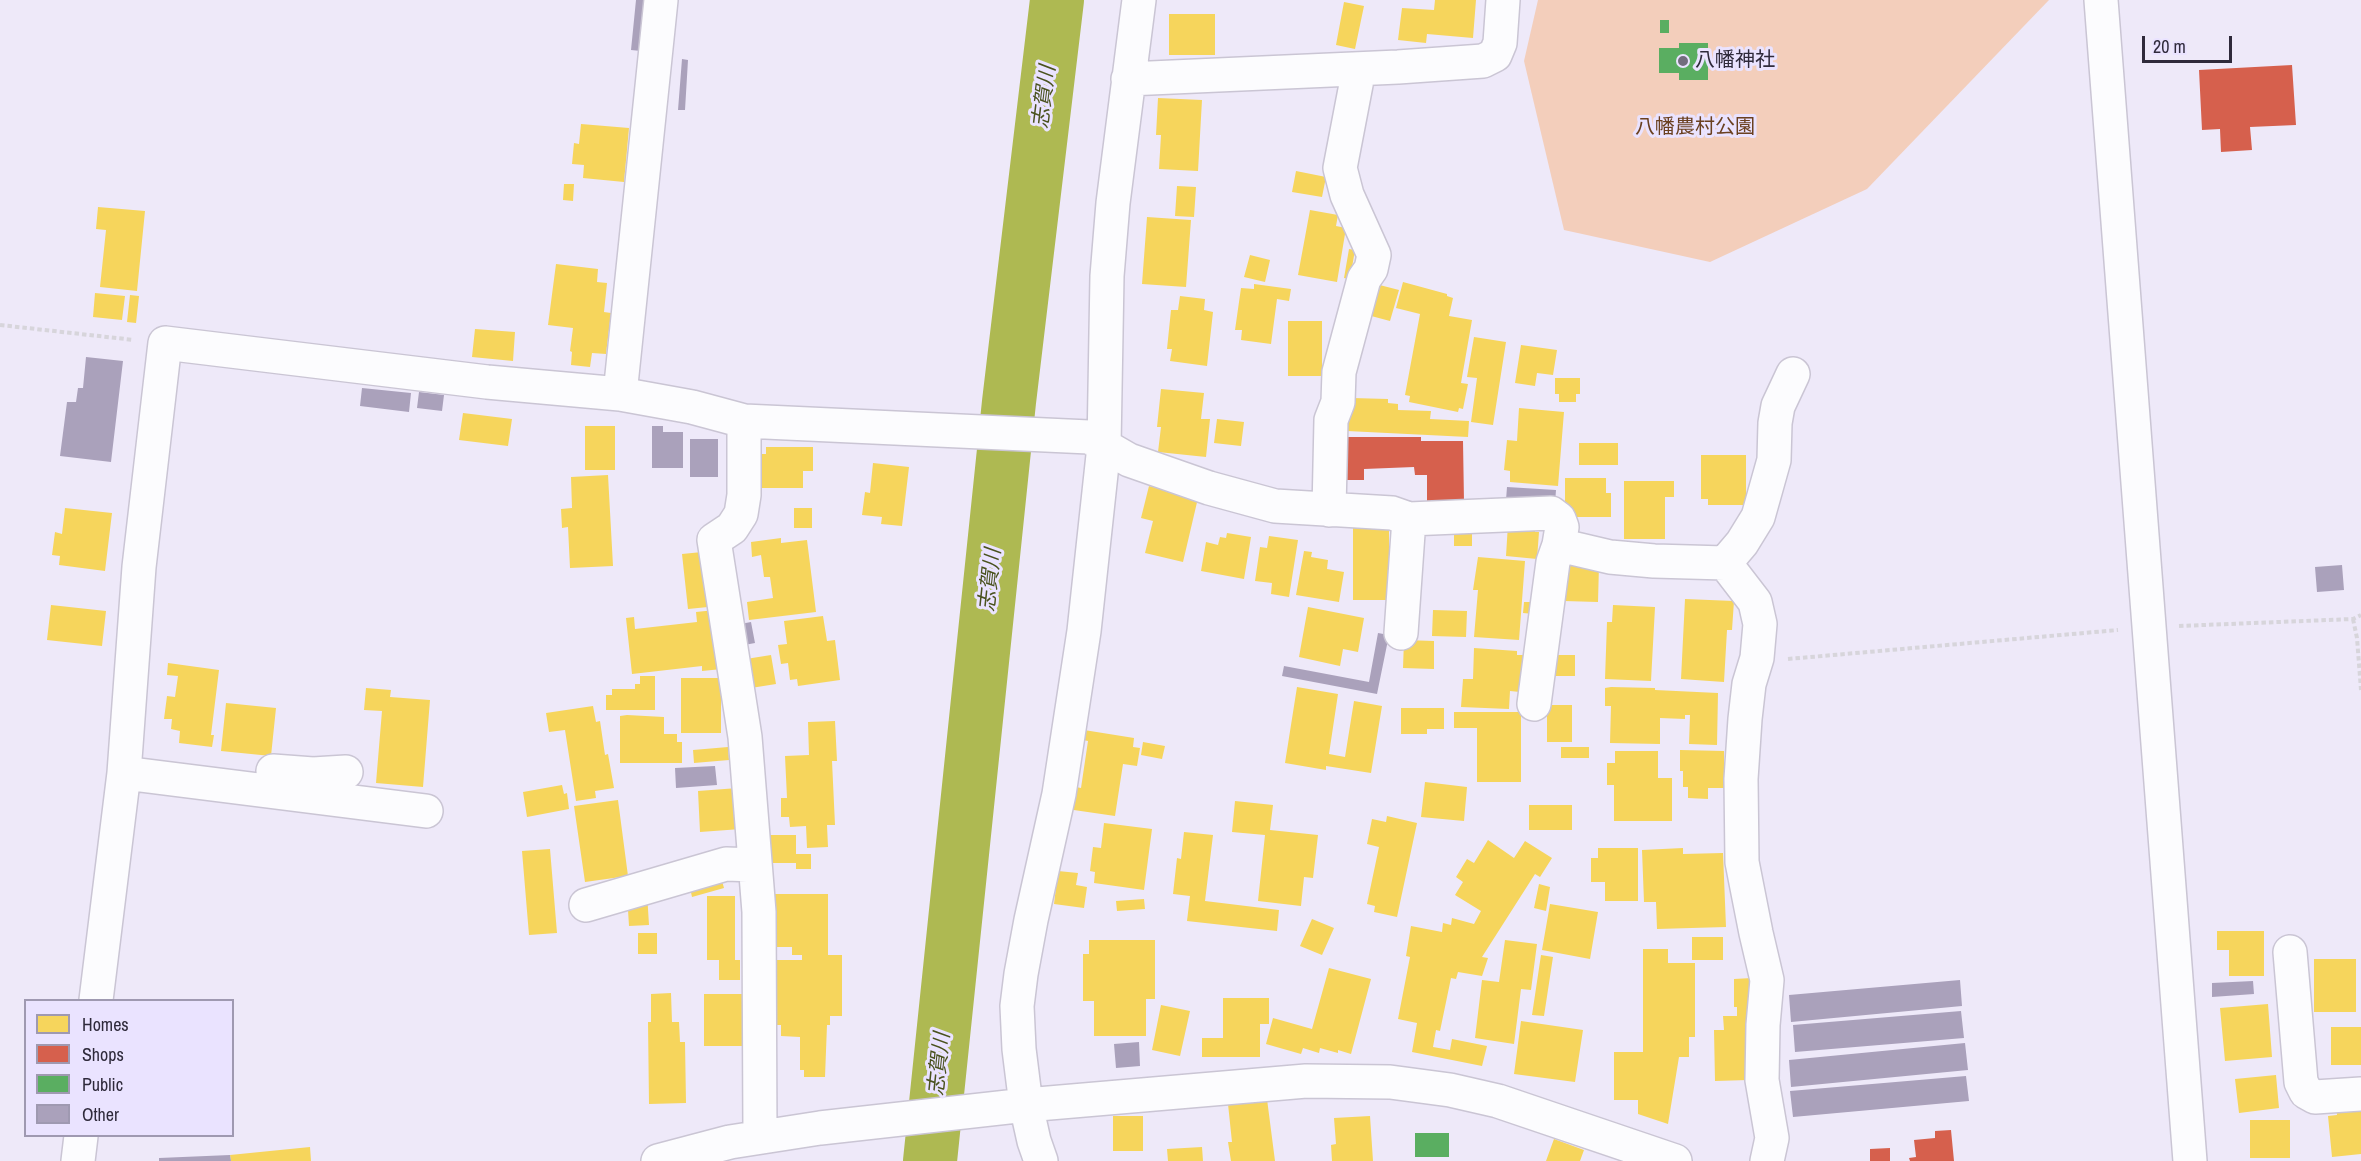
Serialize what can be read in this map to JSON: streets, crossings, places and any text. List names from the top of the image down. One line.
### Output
{"water":["志賀川"],"parks":["八幡農村公園"],"places":["八幡神社"],"legend":["Homes","Shops","Public","Other"],"scale_bar":"20 m"}
